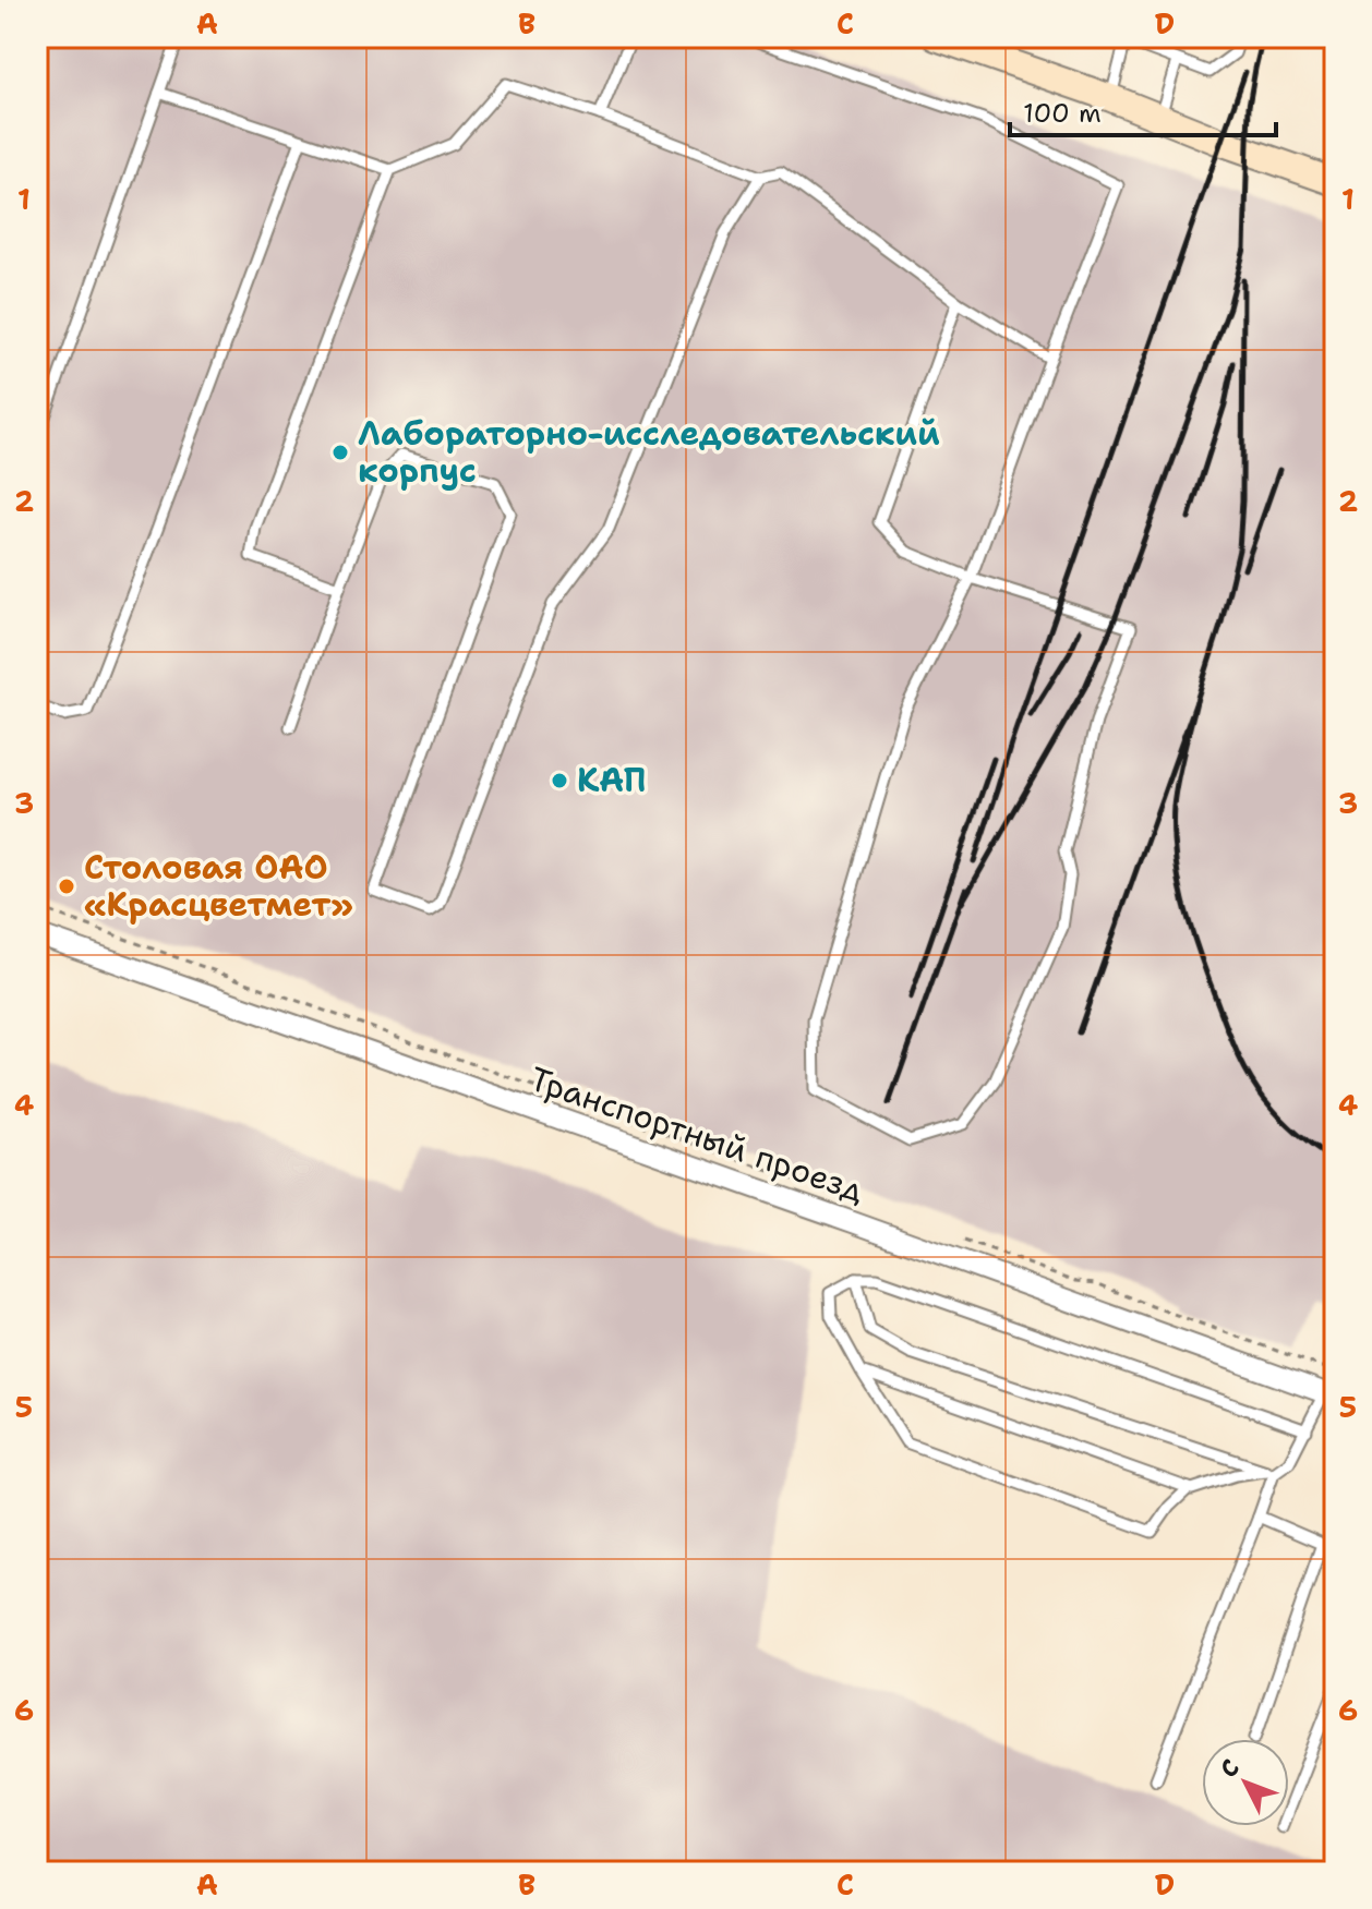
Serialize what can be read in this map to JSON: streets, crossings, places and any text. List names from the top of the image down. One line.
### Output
{"streets":{"street":["Транспортный проезд"]},"places":["Лабораторно-исследовательский корпус","КАП","Столовая ОАО «Красцветмет»"],"scale_bar":"100 m","north":"top left","grid":{"columns":["A","B","C","D"],"rows":["1","2","3","4","5","6"]}}
